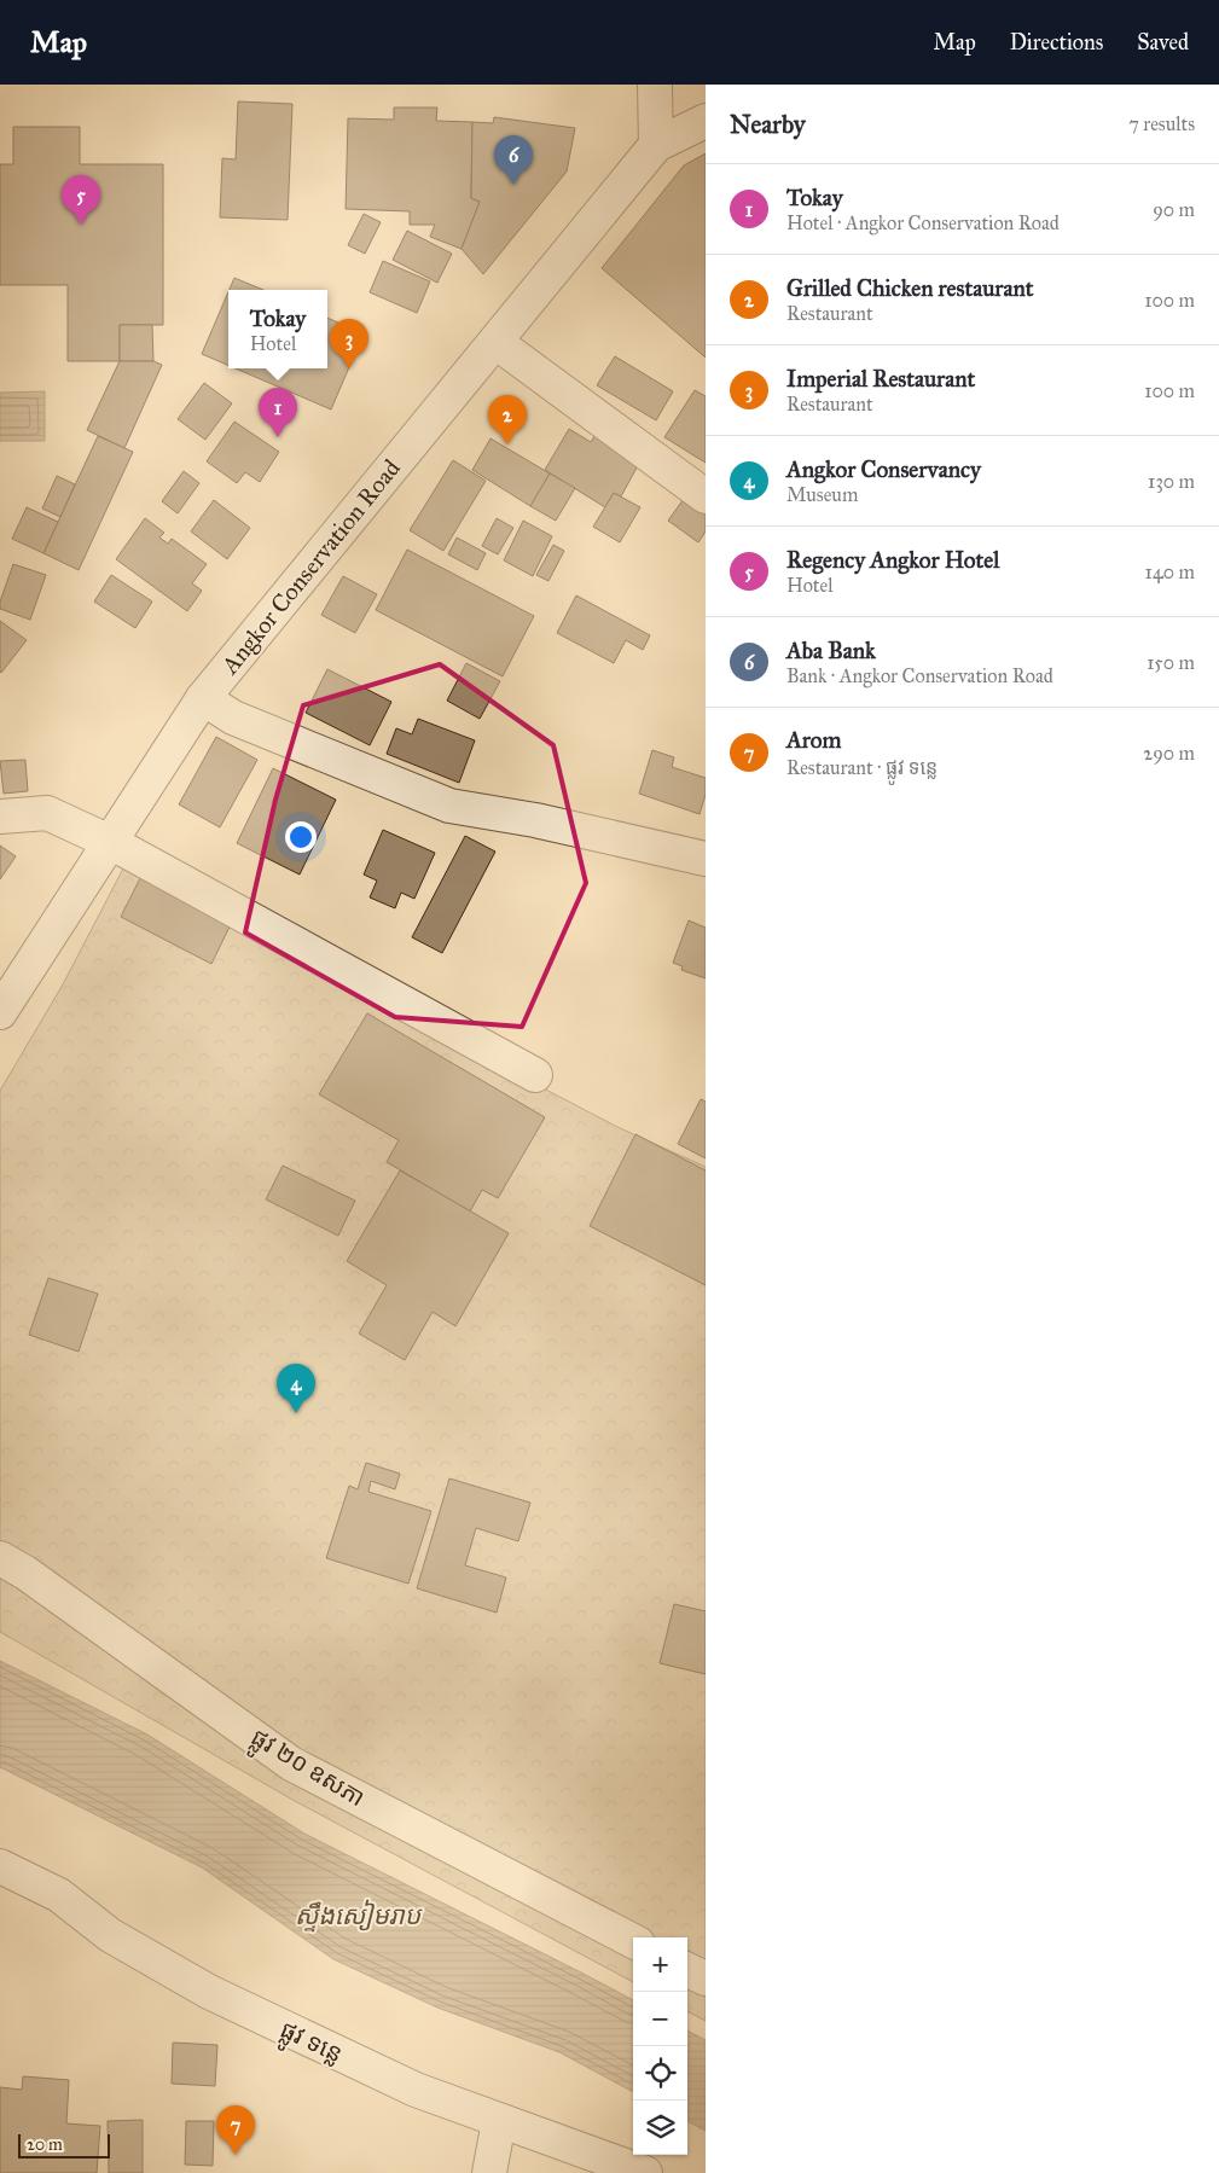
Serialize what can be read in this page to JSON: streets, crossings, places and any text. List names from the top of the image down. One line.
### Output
{"streets":{"street":["Angkor Conservation Road","ផ្លូវ ២០ ឧសភា","ផ្លូវ ទន្លេ"]},"water":["ស្ទឹងសៀមរាប"],"scale_bar":"20 m","page":{"header":"Map","nav":["Map","Directions","Saved"],"heading":["Nearby","7 results"],"pins":["6","5","3","1","2","4","7"],"list":[{"mark":"1","name":"Tokay","note":"Hotel · Angkor Conservation Road","value":"90 m"},{"mark":"2","name":"Grilled Chicken restaurant","note":"Restaurant","value":"100 m"},{"mark":"3","name":"Imperial Restaurant","note":"Restaurant","value":"100 m"},{"mark":"4","name":"Angkor Conservancy","note":"Museum","value":"130 m"},{"mark":"5","name":"Regency Angkor Hotel","note":"Hotel","value":"140 m"},{"mark":"6","name":"Aba Bank","note":"Bank · Angkor Conservation Road","value":"150 m"},{"mark":"7","name":"Arom","note":"Restaurant · ផ្លូវ ទន្លេ","value":"290 m"}],"popup":["Tokay","Hotel"],"map_buttons":["+","−"],"scale":"20 m"}}
